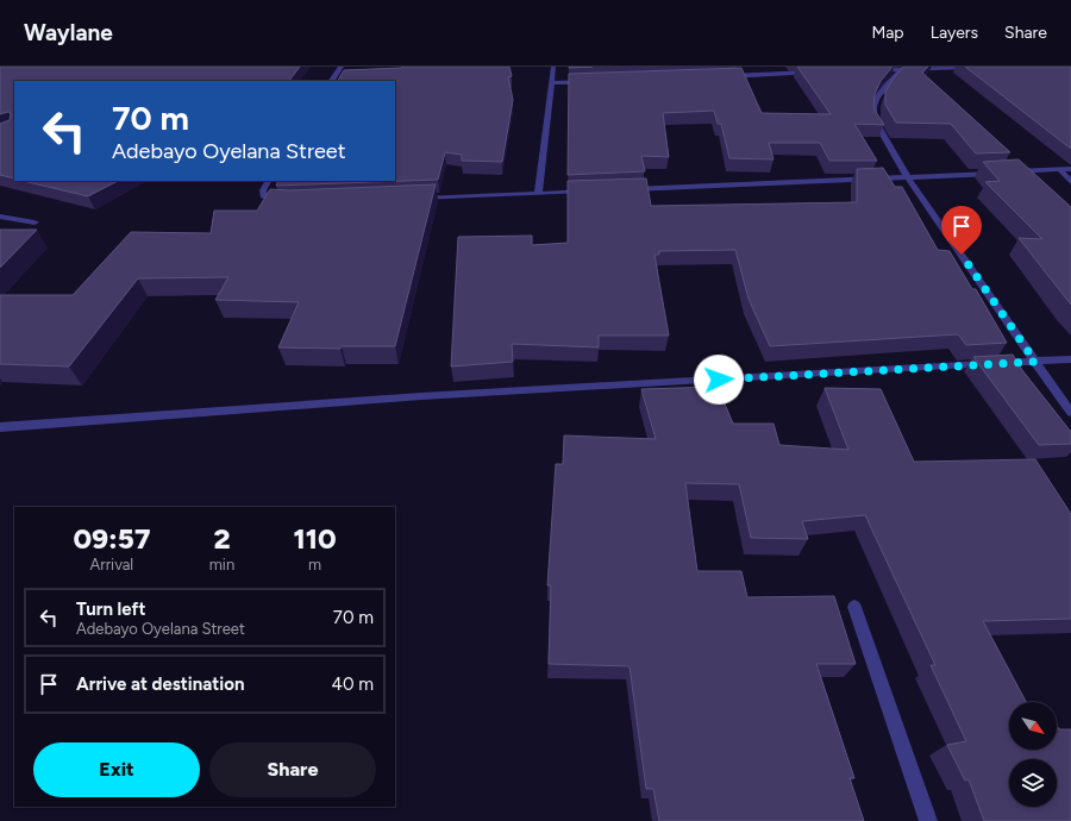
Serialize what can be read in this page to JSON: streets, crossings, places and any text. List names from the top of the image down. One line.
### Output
{"north":"bottom right","page":{"header":"Waylane","nav":["Map","Layers","Share"],"turn":["70 m","Adebayo Oyelana Street"],"eta":["09:57","Arrival","2","min","110","m"],"list":[{"name":"Turn left","note":"Adebayo Oyelana Street","value":"70 m"},{"name":"Arrive at destination","value":"40 m"}],"buttons":["Exit","Share"]}}
